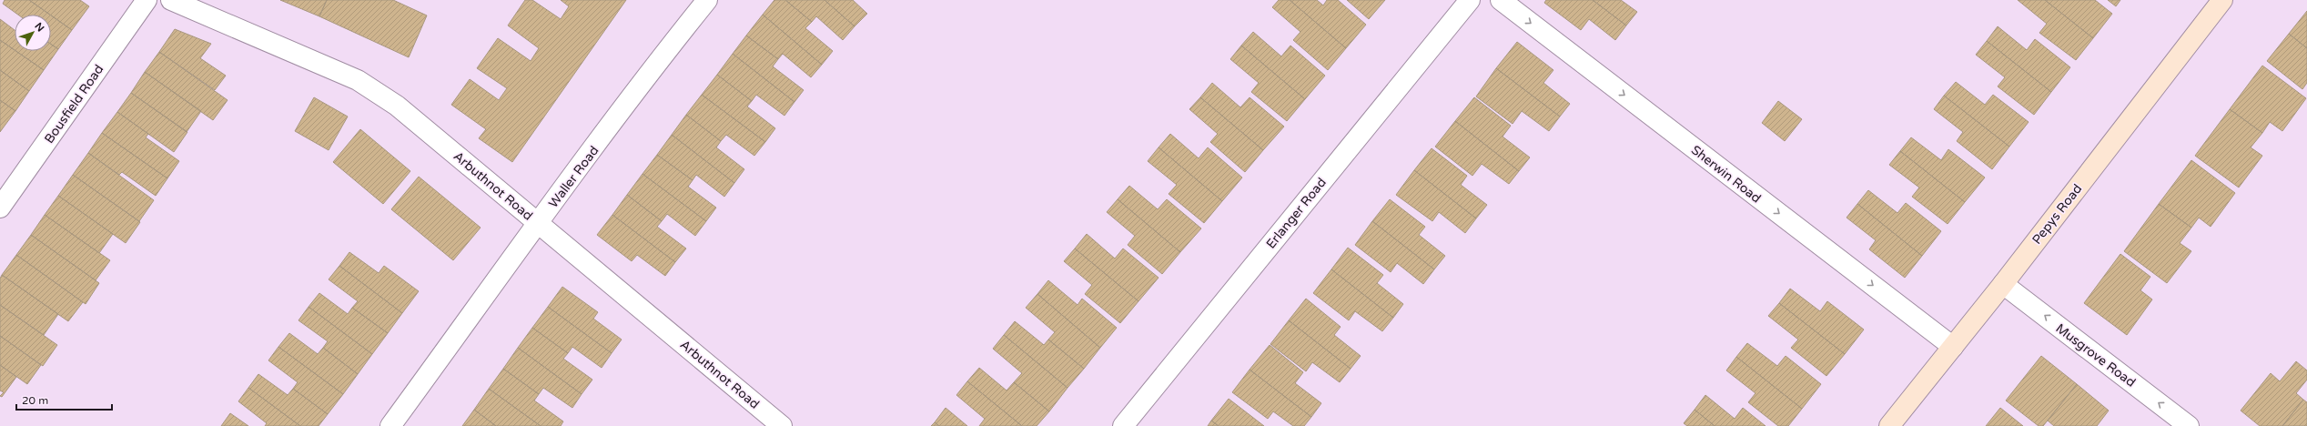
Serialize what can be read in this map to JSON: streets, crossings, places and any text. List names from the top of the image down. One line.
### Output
{"streets":{"street":["Bousfield Road","Sherwin Road","Waller Road","Arbuthnot Road","Erlanger Road","Pepys Road","Musgrove Road"]},"crossings":[["Sherwin Road","Pepys Road"],["Waller Road","Arbuthnot Road"],["Pepys Road","Musgrove Road"]],"one_way":["Sherwin Road","Musgrove Road"],"scale_bar":"20 m","north":"top right"}
